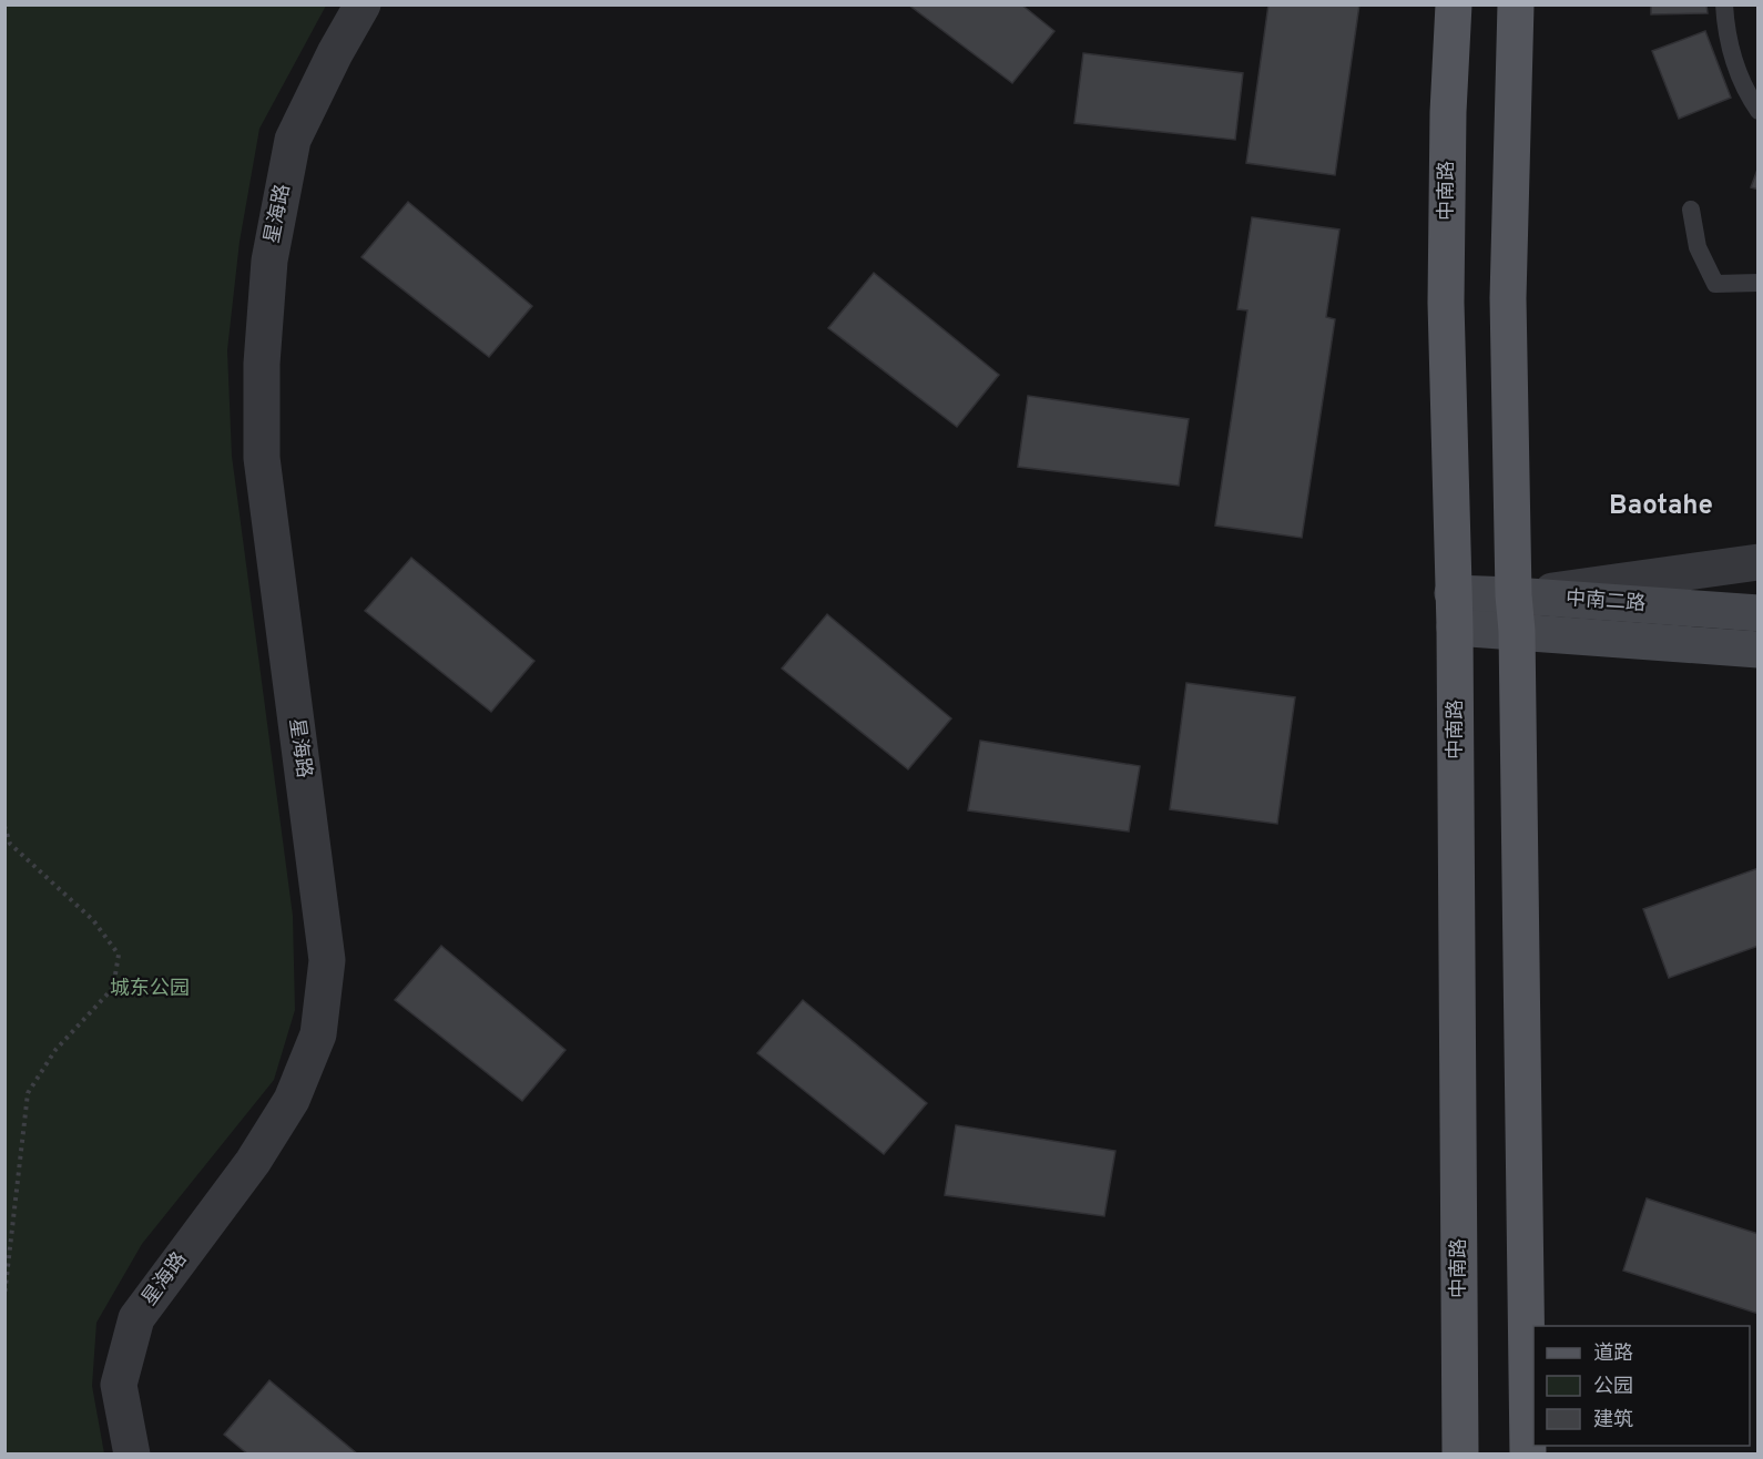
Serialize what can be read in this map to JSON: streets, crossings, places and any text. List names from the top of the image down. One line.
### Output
{"streets":{"main road":["中南路","中南二路"],"street":["星海路"]},"crossings":[["中南路","中南二路"]],"districts":["Baotahe"],"parks":["城东公园"],"legend":["道路","公园","建筑"]}
